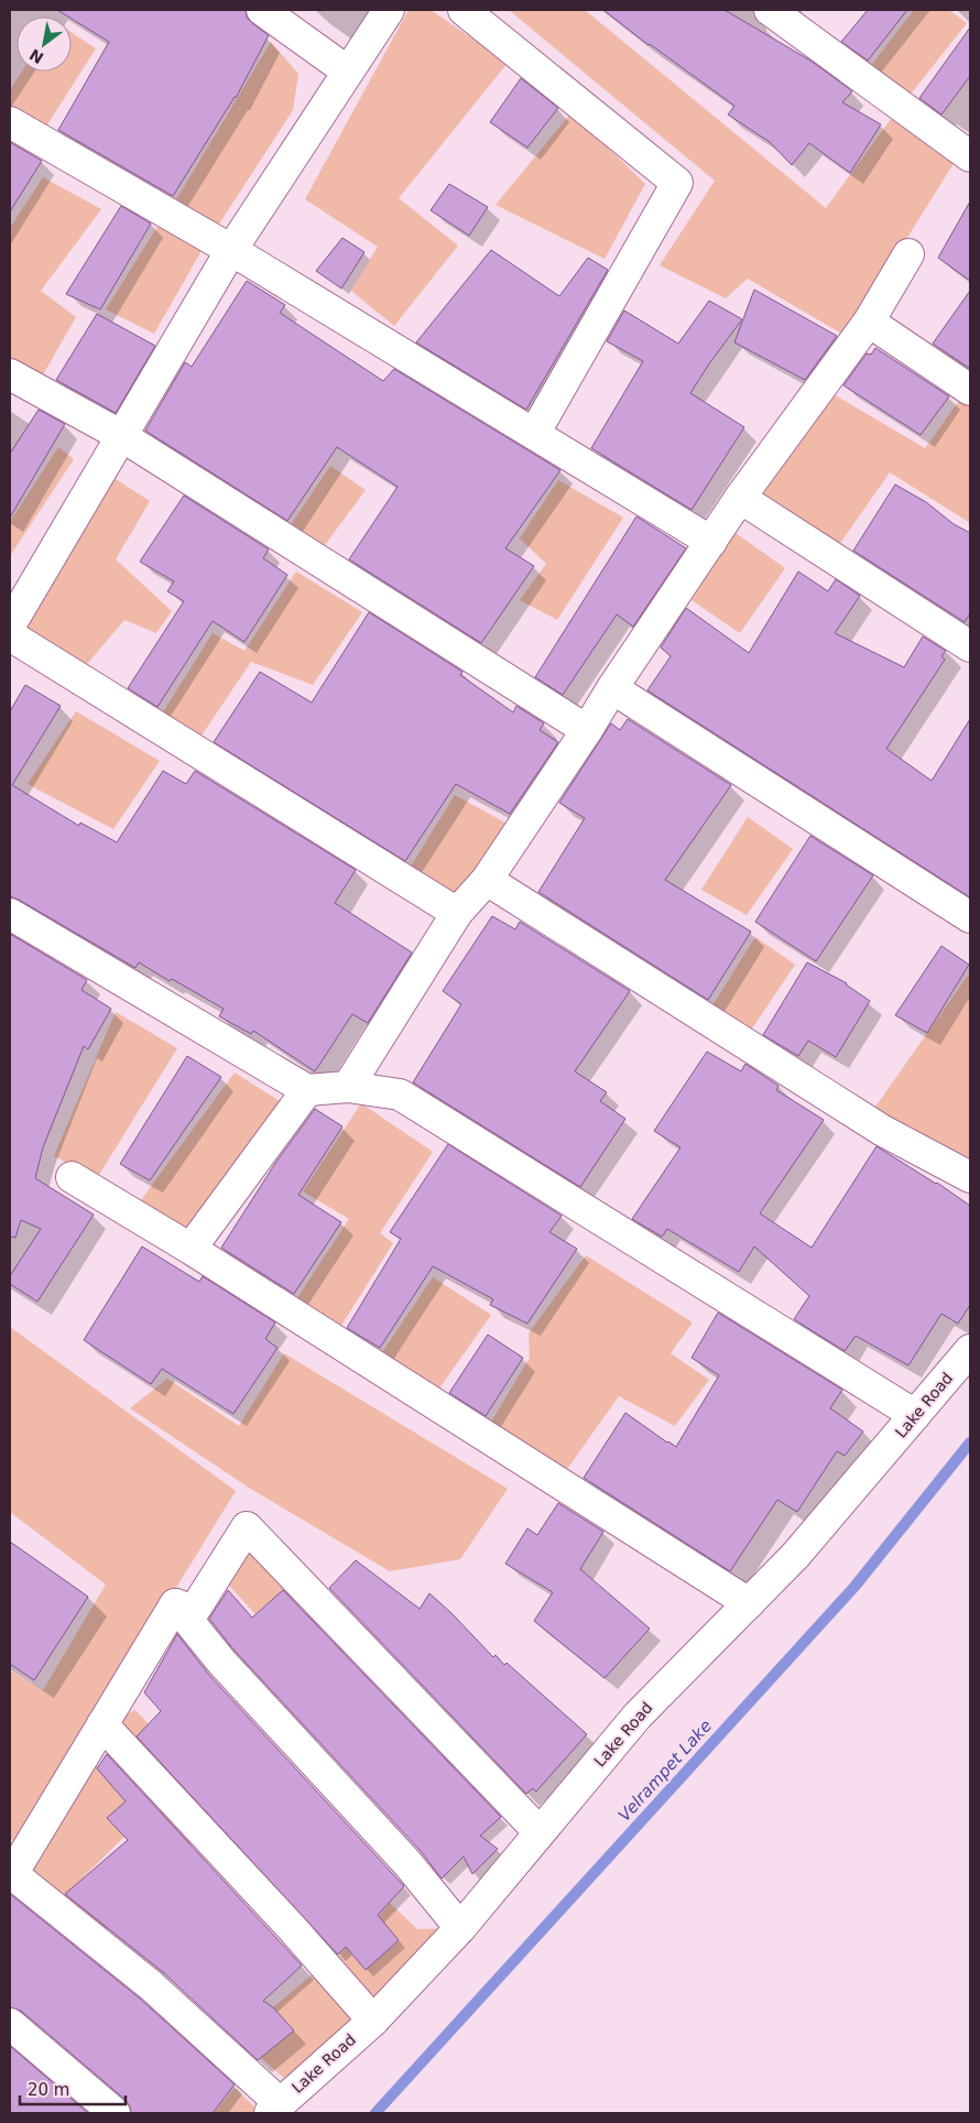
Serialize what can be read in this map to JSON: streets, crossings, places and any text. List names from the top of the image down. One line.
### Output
{"streets":{"street":["Lake Road"]},"water":["Velrampet Lake"],"scale_bar":"20 m","north":"bottom left"}
